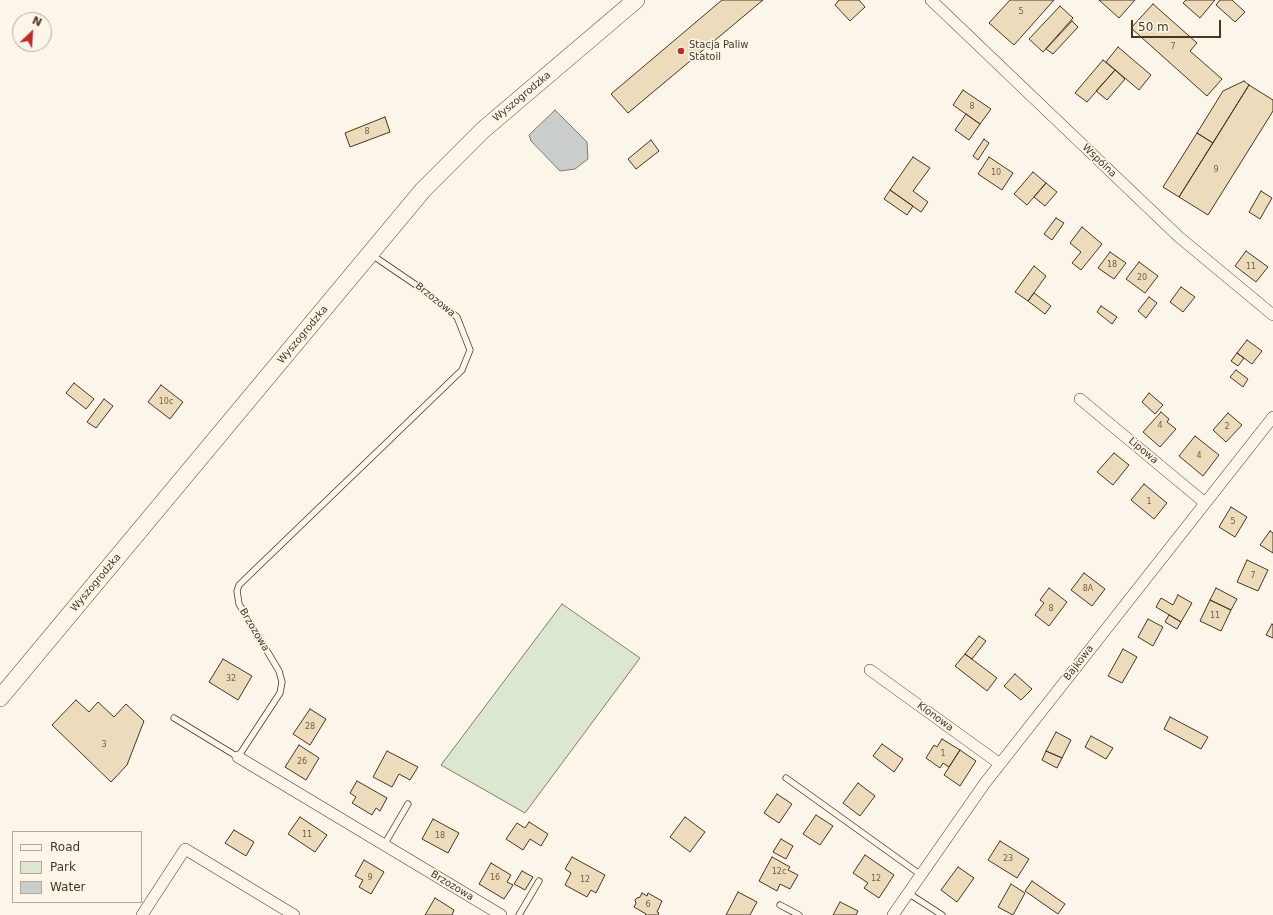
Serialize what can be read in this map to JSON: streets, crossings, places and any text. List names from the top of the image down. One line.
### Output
{"streets":{"main road":["Wyszogrodzka"],"street":["Wspólna","Brzozowa","Lipowa","Bajkowa","Klonowa"]},"crossings":[["Wyszogrodzka","Brzozowa"],["Lipowa","Bajkowa"],["Bajkowa","Klonowa"]],"places":["Stacja Paliw Statoil"],"house_numbers":["5","7","8","8","9","10","18","11","20","10c","4","2","4","1","5","7","8A","8","11","32","28","3","1","26","11","18","23","12c","9","16","12","12","6"],"legend":["Road","Park","Water"],"scale_bar":"50 m","north":"top right"}
